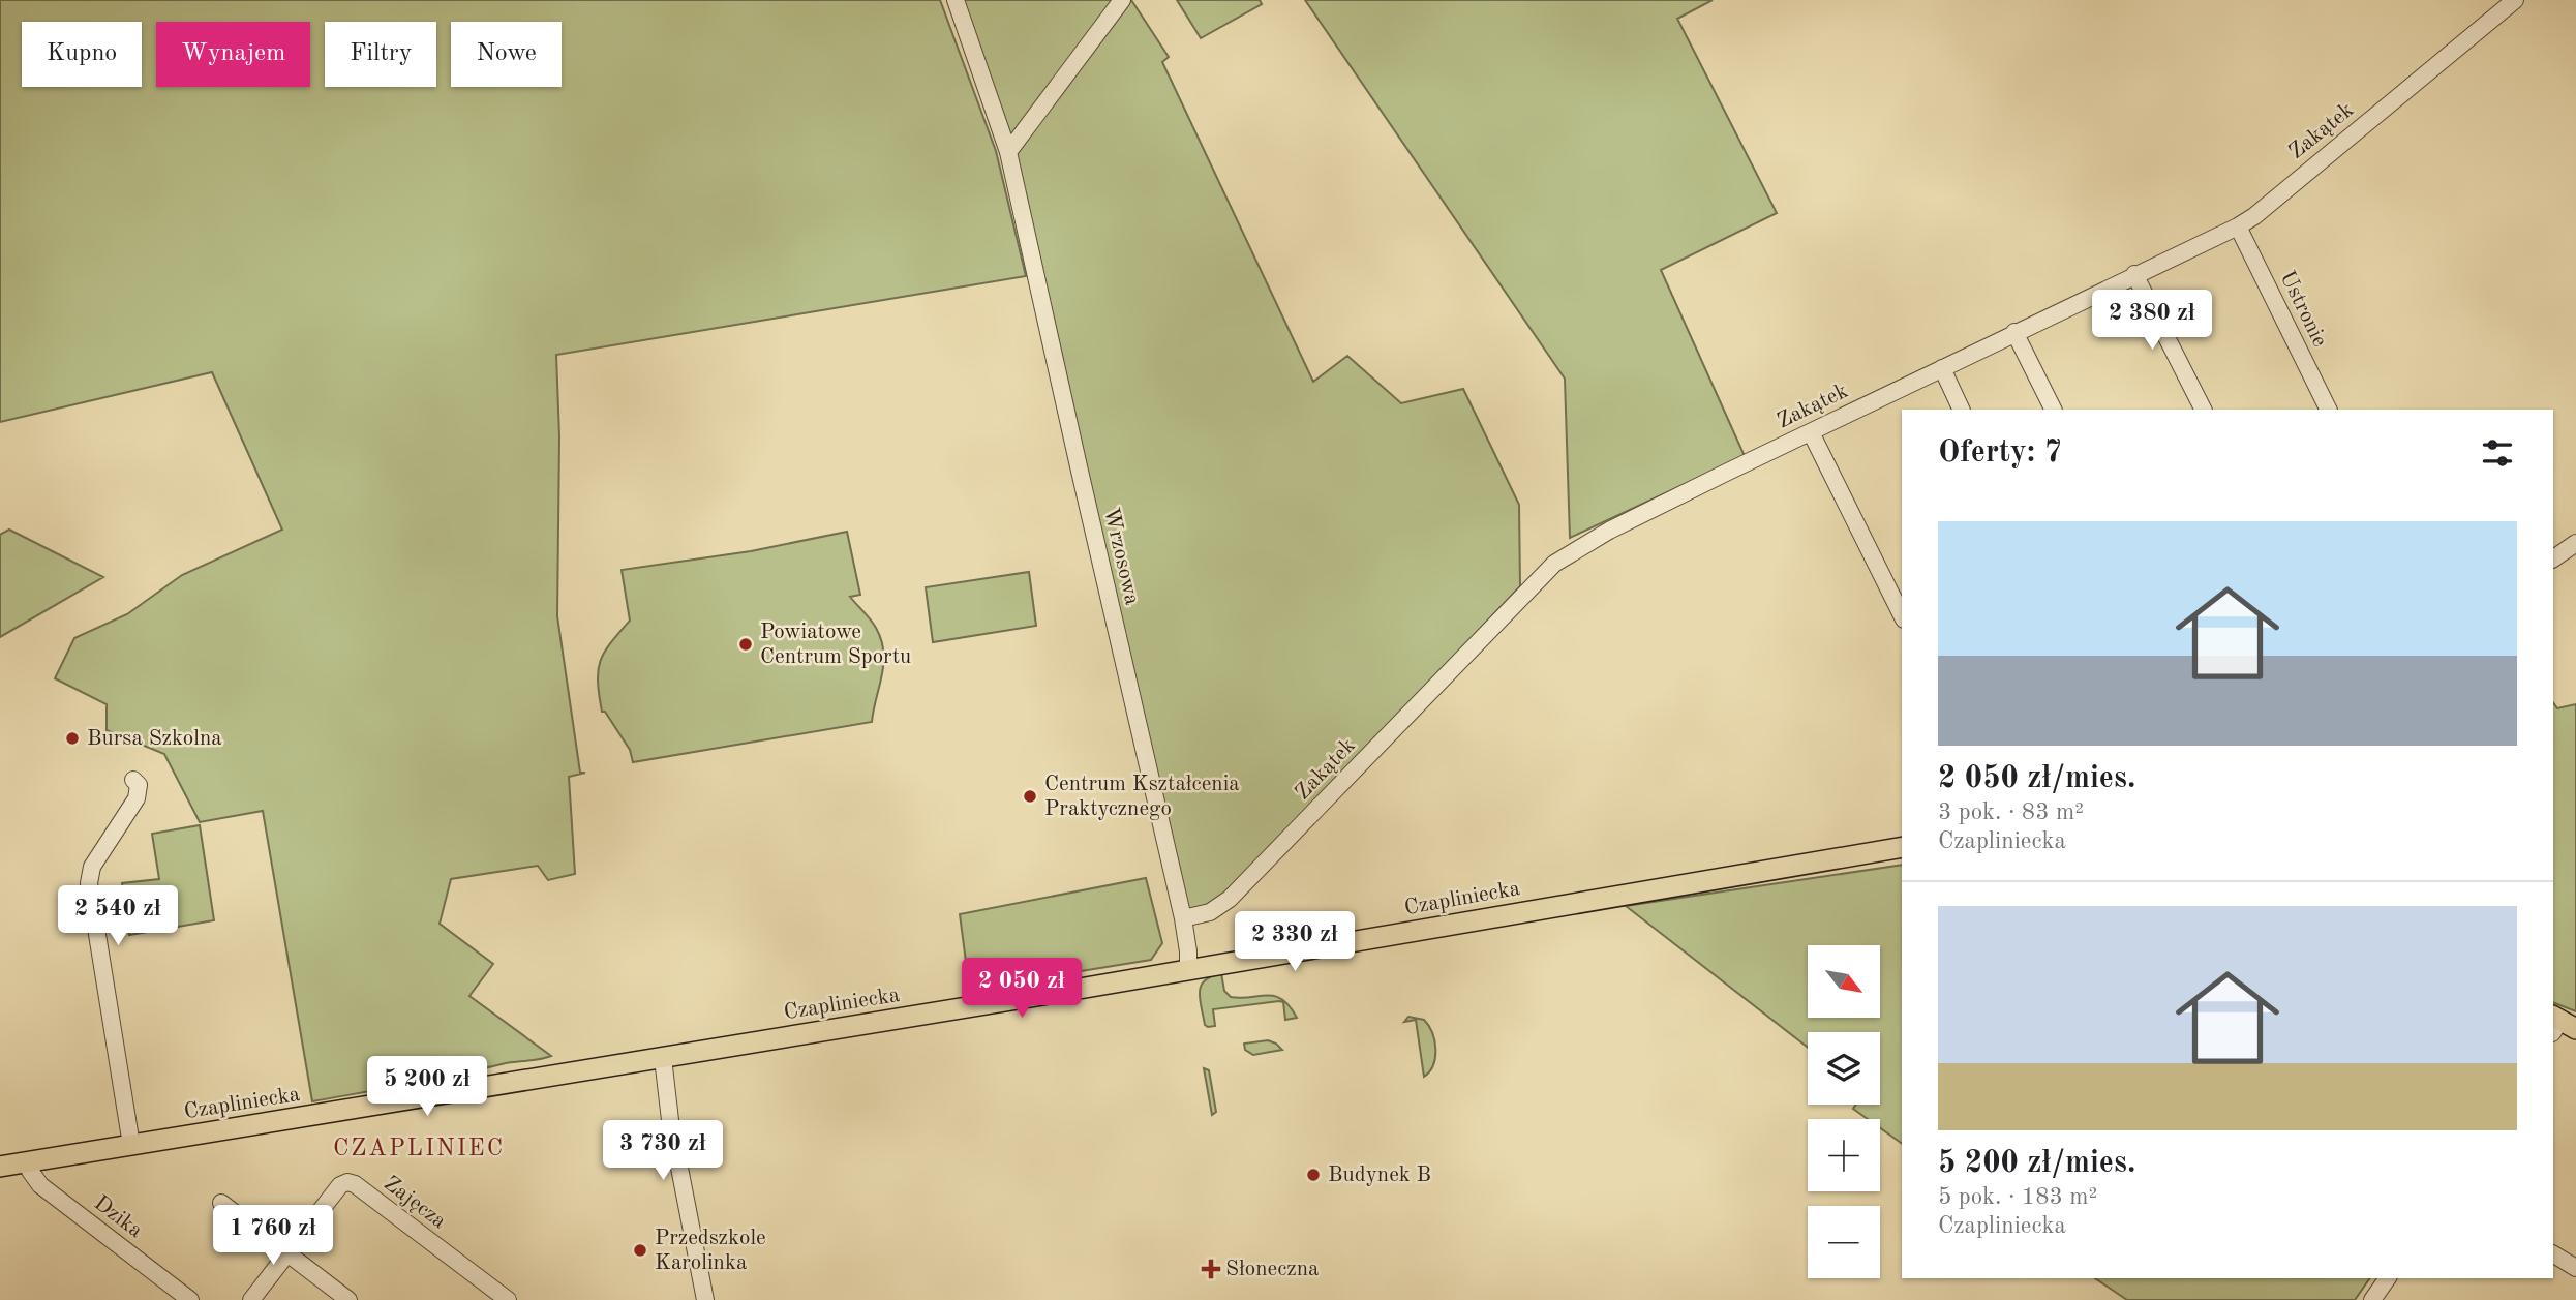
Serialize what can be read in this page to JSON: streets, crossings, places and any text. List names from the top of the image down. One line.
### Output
{"streets":{"main road":["Czapliniecka"],"street":["Zakątek","Ustronie","Wrzosowa","Zajęcza","Dzika"]},"crossings":[["Zakątek","Ustronie"],["Zakątek","Wrzosowa"],["Wrzosowa","Czapliniecka"],["Czapliniecka","Dzika"]],"districts":["CZAPLINIEC"],"places":{"other":["Powiatowe Centrum Sportu","Bursa Szkolna","Centrum Kształcenia Praktycznego","Budynek B","Przedszkole Karolinka"],"health":["Słoneczna"]},"north":"bottom right","page":{"chip":["Kupno","Wynajem","Filtry","Nowe"],"price":["2 380 zł","2 540 zł","2 330 zł","2 050 zł","5 200 zł","3 730 zł","1 760 zł"],"heading":"Oferty: 7","list":[{"name":"2 050 zł/mies.","note":"3 pok. · 83 m² · Czapliniecka"},{"name":"5 200 zł/mies.","note":"5 pok. · 183 m² · Czapliniecka"}],"map_buttons":["+","−"]}}
